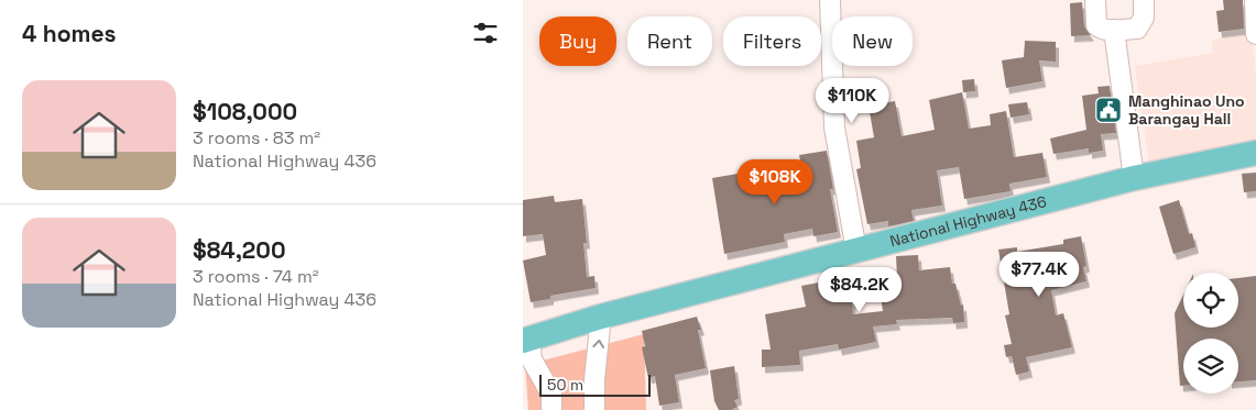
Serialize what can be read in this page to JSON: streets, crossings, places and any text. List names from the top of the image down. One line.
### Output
{"streets":{"main road":["National Highway 436"]},"places":{"public building":["Manghinao Uno Barangay Hall"]},"scale_bar":"50 m","page":{"heading":"4 homes","chip":["Buy","Rent","Filters","New"],"list":[{"name":"$108,000","note":"3 rooms · 83 m² · National Highway 436"},{"name":"$84,200","note":"3 rooms · 74 m² · National Highway 436"}],"price":["$110K","$108K","$77.4K","$84.2K"],"scale":"50 m"}}
